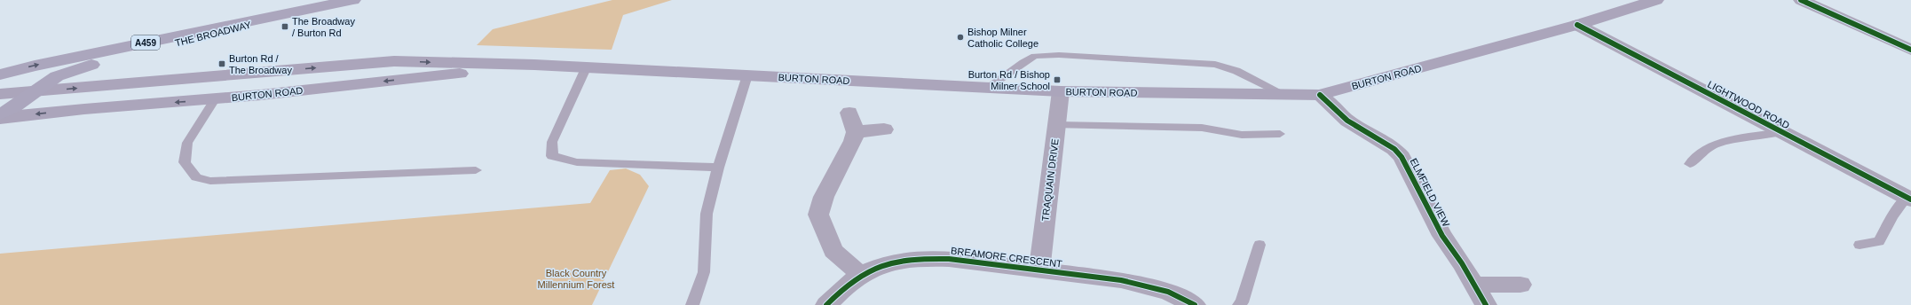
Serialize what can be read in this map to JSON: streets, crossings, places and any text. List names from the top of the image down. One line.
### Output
{"streets":{"main road":["THE BROADWAY","A459","BURTON ROAD"],"street":["LIGHTWOOD ROAD","TRAQUAIN DRIVE","ELMFIELD VIEW","BREAMORE CRESCENT"]},"crossings":[["THE BROADWAY","BURTON ROAD"],["BURTON ROAD","LIGHTWOOD ROAD"],["BURTON ROAD","TRAQUAIN DRIVE"],["BURTON ROAD","ELMFIELD VIEW"],["TRAQUAIN DRIVE","BREAMORE CRESCENT"]],"parks":["Black Country Millennium Forest"],"places":{"transit":["The Broadway / Burton Rd","Burton Rd / The Broadway","Burton Rd / Bishop Milner School"],"other":["Bishop Milner Catholic College"]}}
